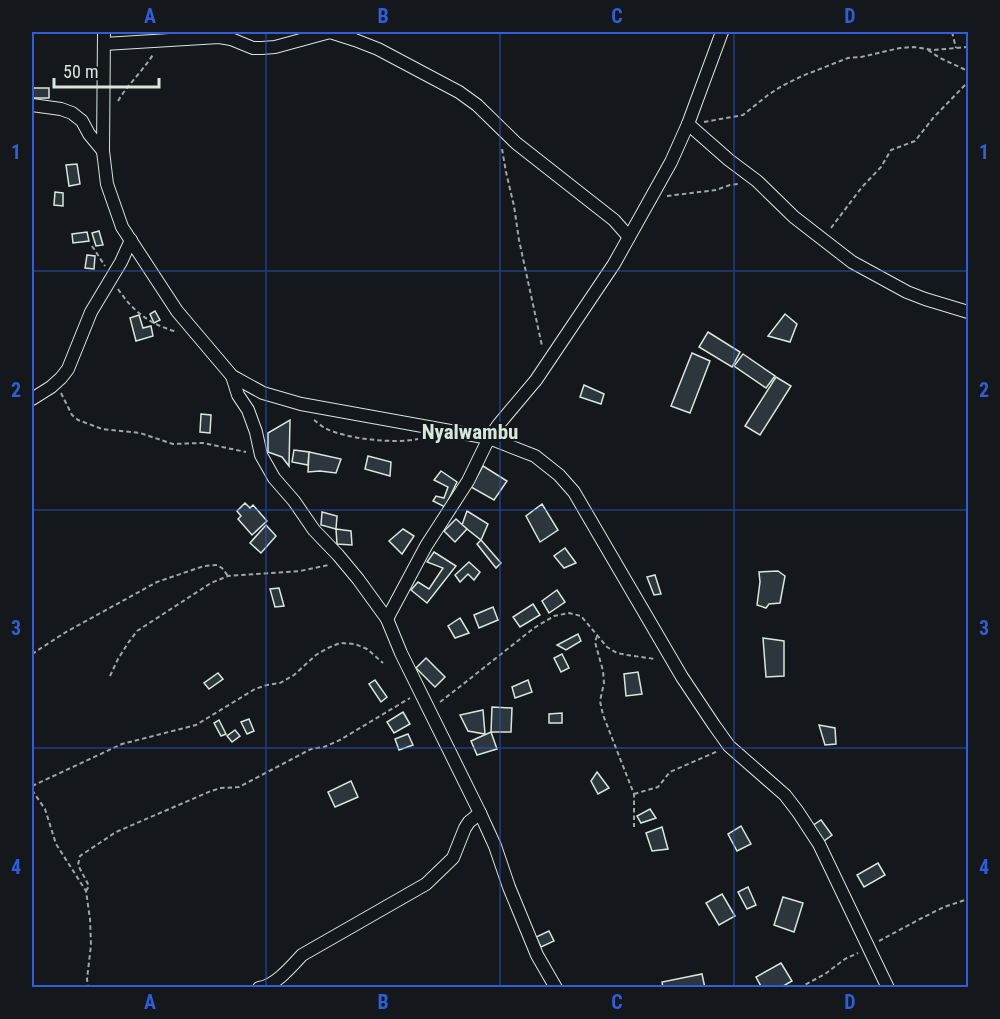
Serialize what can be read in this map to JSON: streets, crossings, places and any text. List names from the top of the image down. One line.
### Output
{"districts":["Nyalwambu"],"scale_bar":"50 m","grid":{"columns":["A","B","C","D"],"rows":["1","2","3","4"]}}
